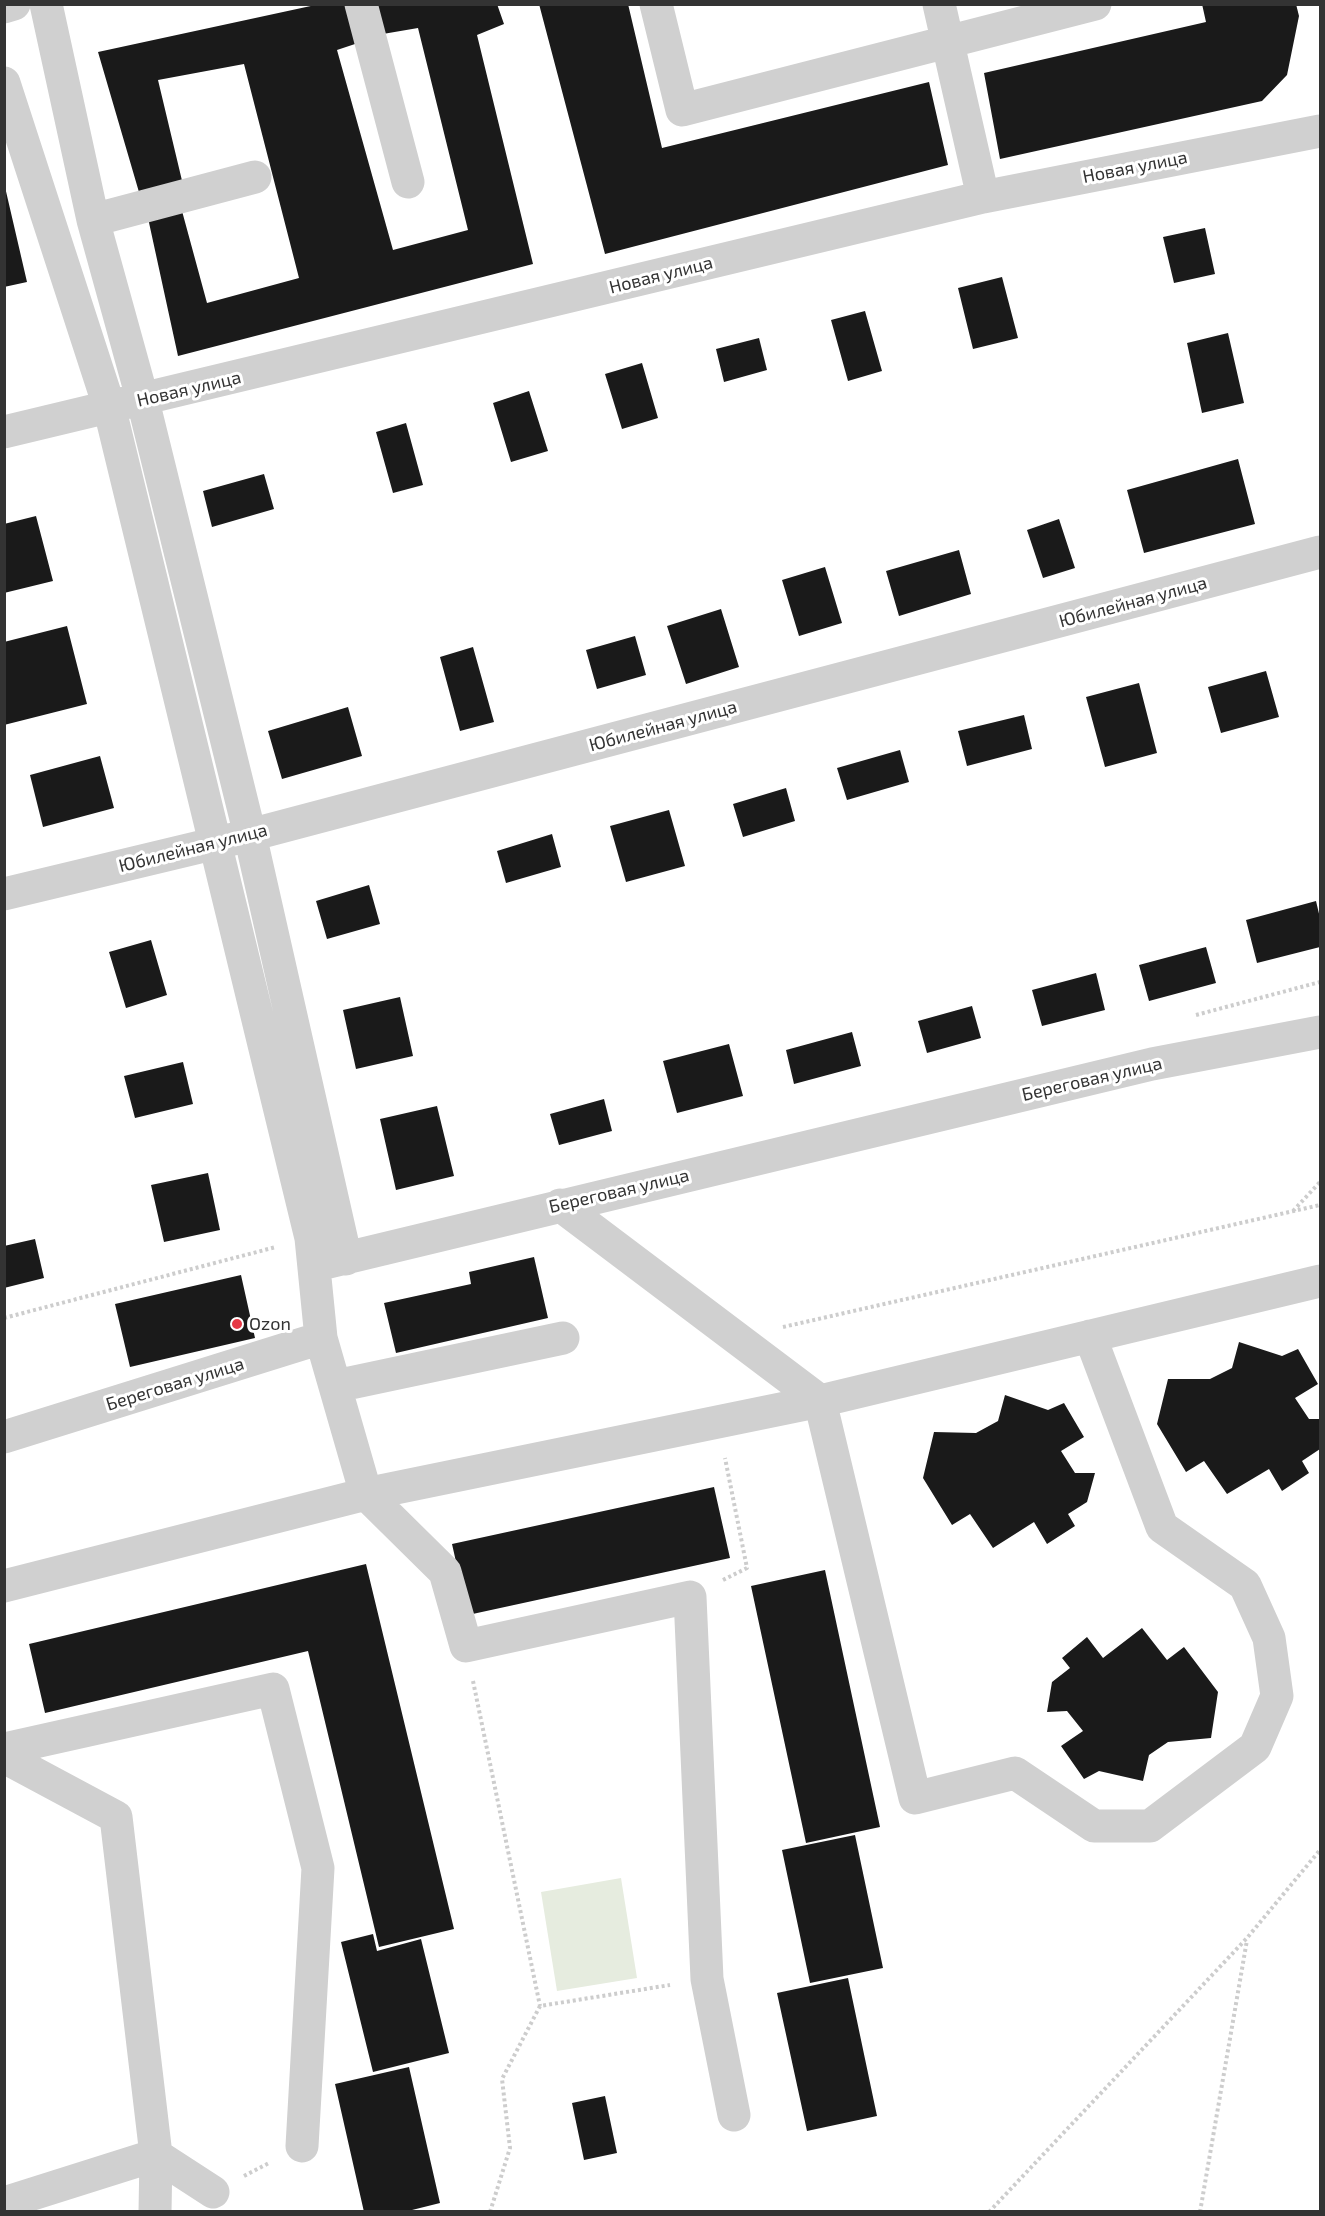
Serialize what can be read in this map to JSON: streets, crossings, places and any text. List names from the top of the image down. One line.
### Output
{"streets":{"street":["Новая улица","Юбилейная улица","Береговая улица"]},"places":["Ozon"]}
